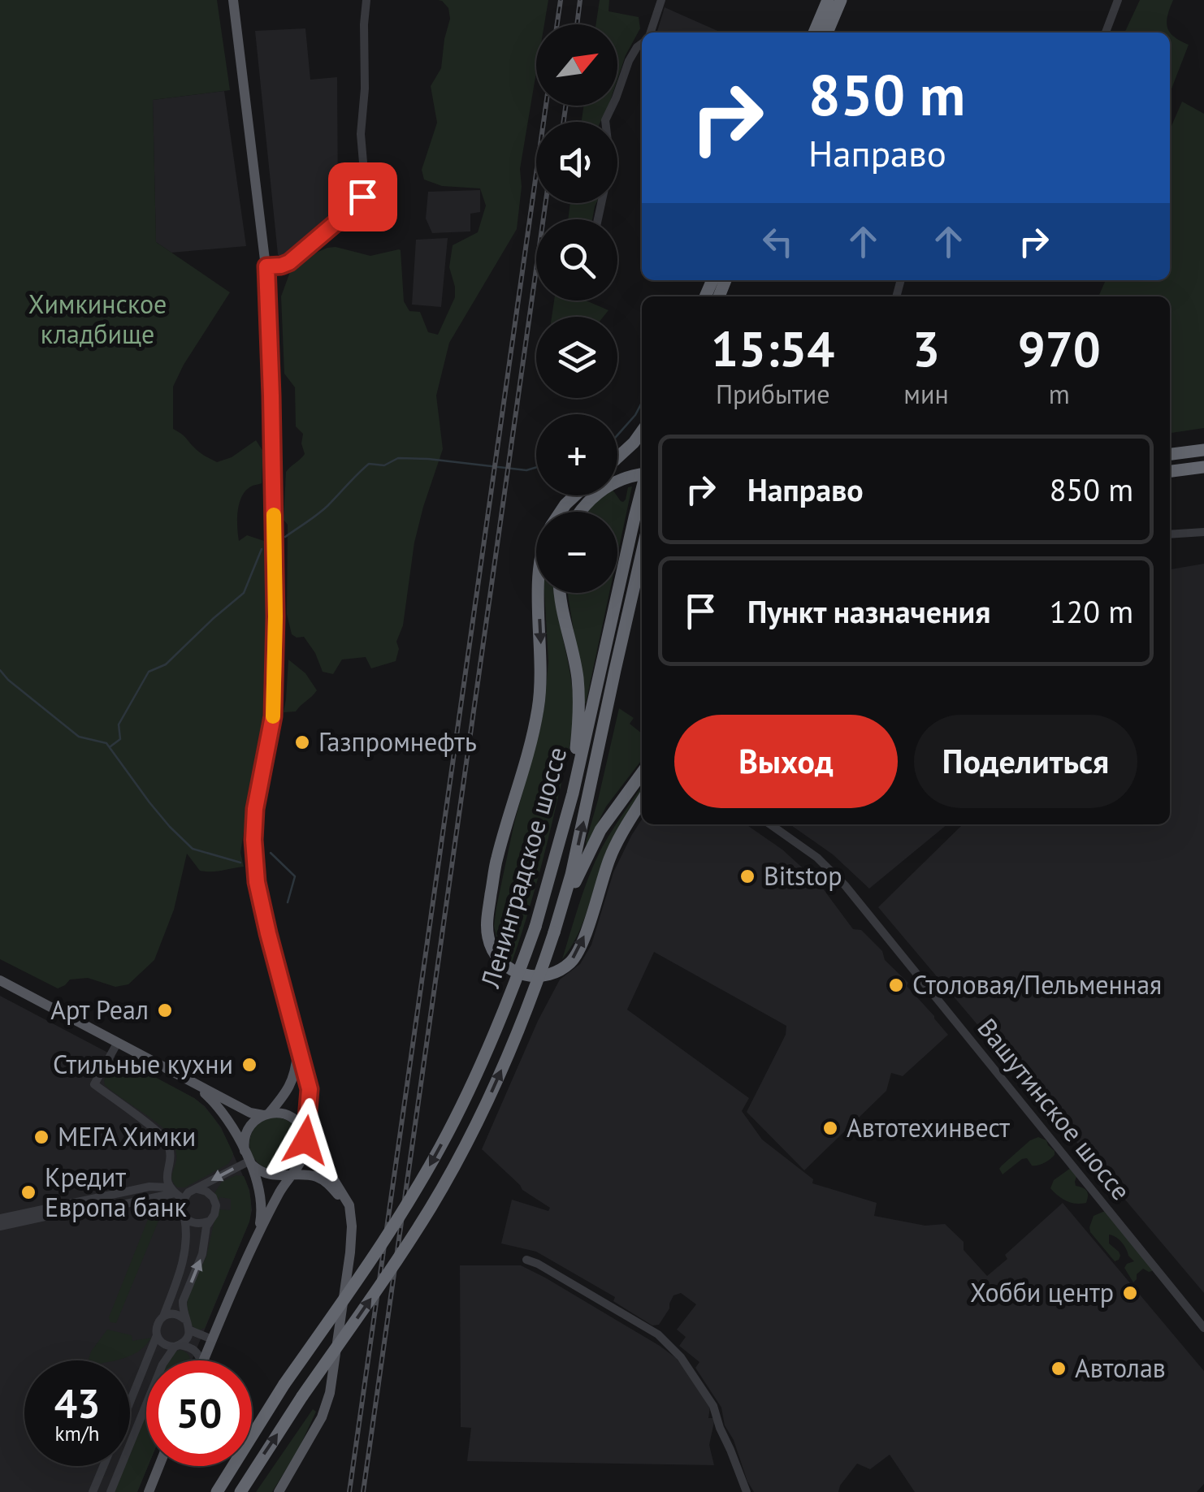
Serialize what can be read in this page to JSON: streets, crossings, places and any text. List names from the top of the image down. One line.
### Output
{"streets":{"highway":["Ленинградское шоссе"],"street":["Вашутинское шоссе"]},"parks":["Химкинское кладбище"],"places":["Газпромнефть","Bitstop","Столовая/Пельменная","Арт Реал","Стильные кухни","Автотехинвест","МЕГА Химки","Кредит Европа банк","Хобби центр","Автолав"],"north":"top right","page":{"map_buttons":["+","−"],"turn":["850 m","Направо"],"eta":["15:54","Прибытие","3","мин","970","m"],"list":[{"name":"Направо","value":"850 m"},{"name":"Пункт назначения","value":"120 m"}],"buttons":["Выход","Поделиться"],"speed":"43 km/h","limit":"50"}}
